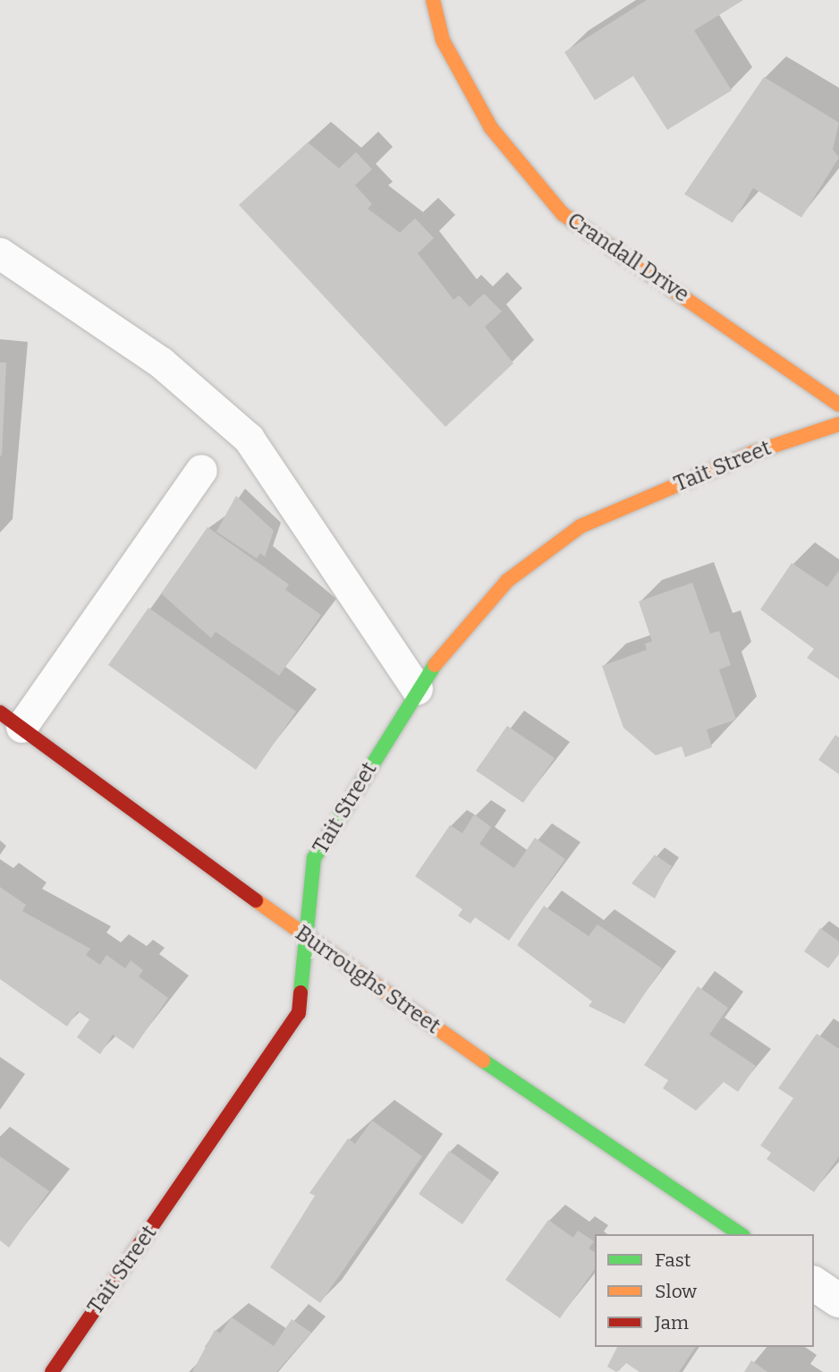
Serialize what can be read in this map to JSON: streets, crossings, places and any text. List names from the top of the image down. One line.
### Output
{"streets":{"street":["Crandall Drive","Tait Street","Burroughs Street"]},"crossings":[["Tait Street","Burroughs Street"]],"legend":["Fast","Slow","Jam"]}
